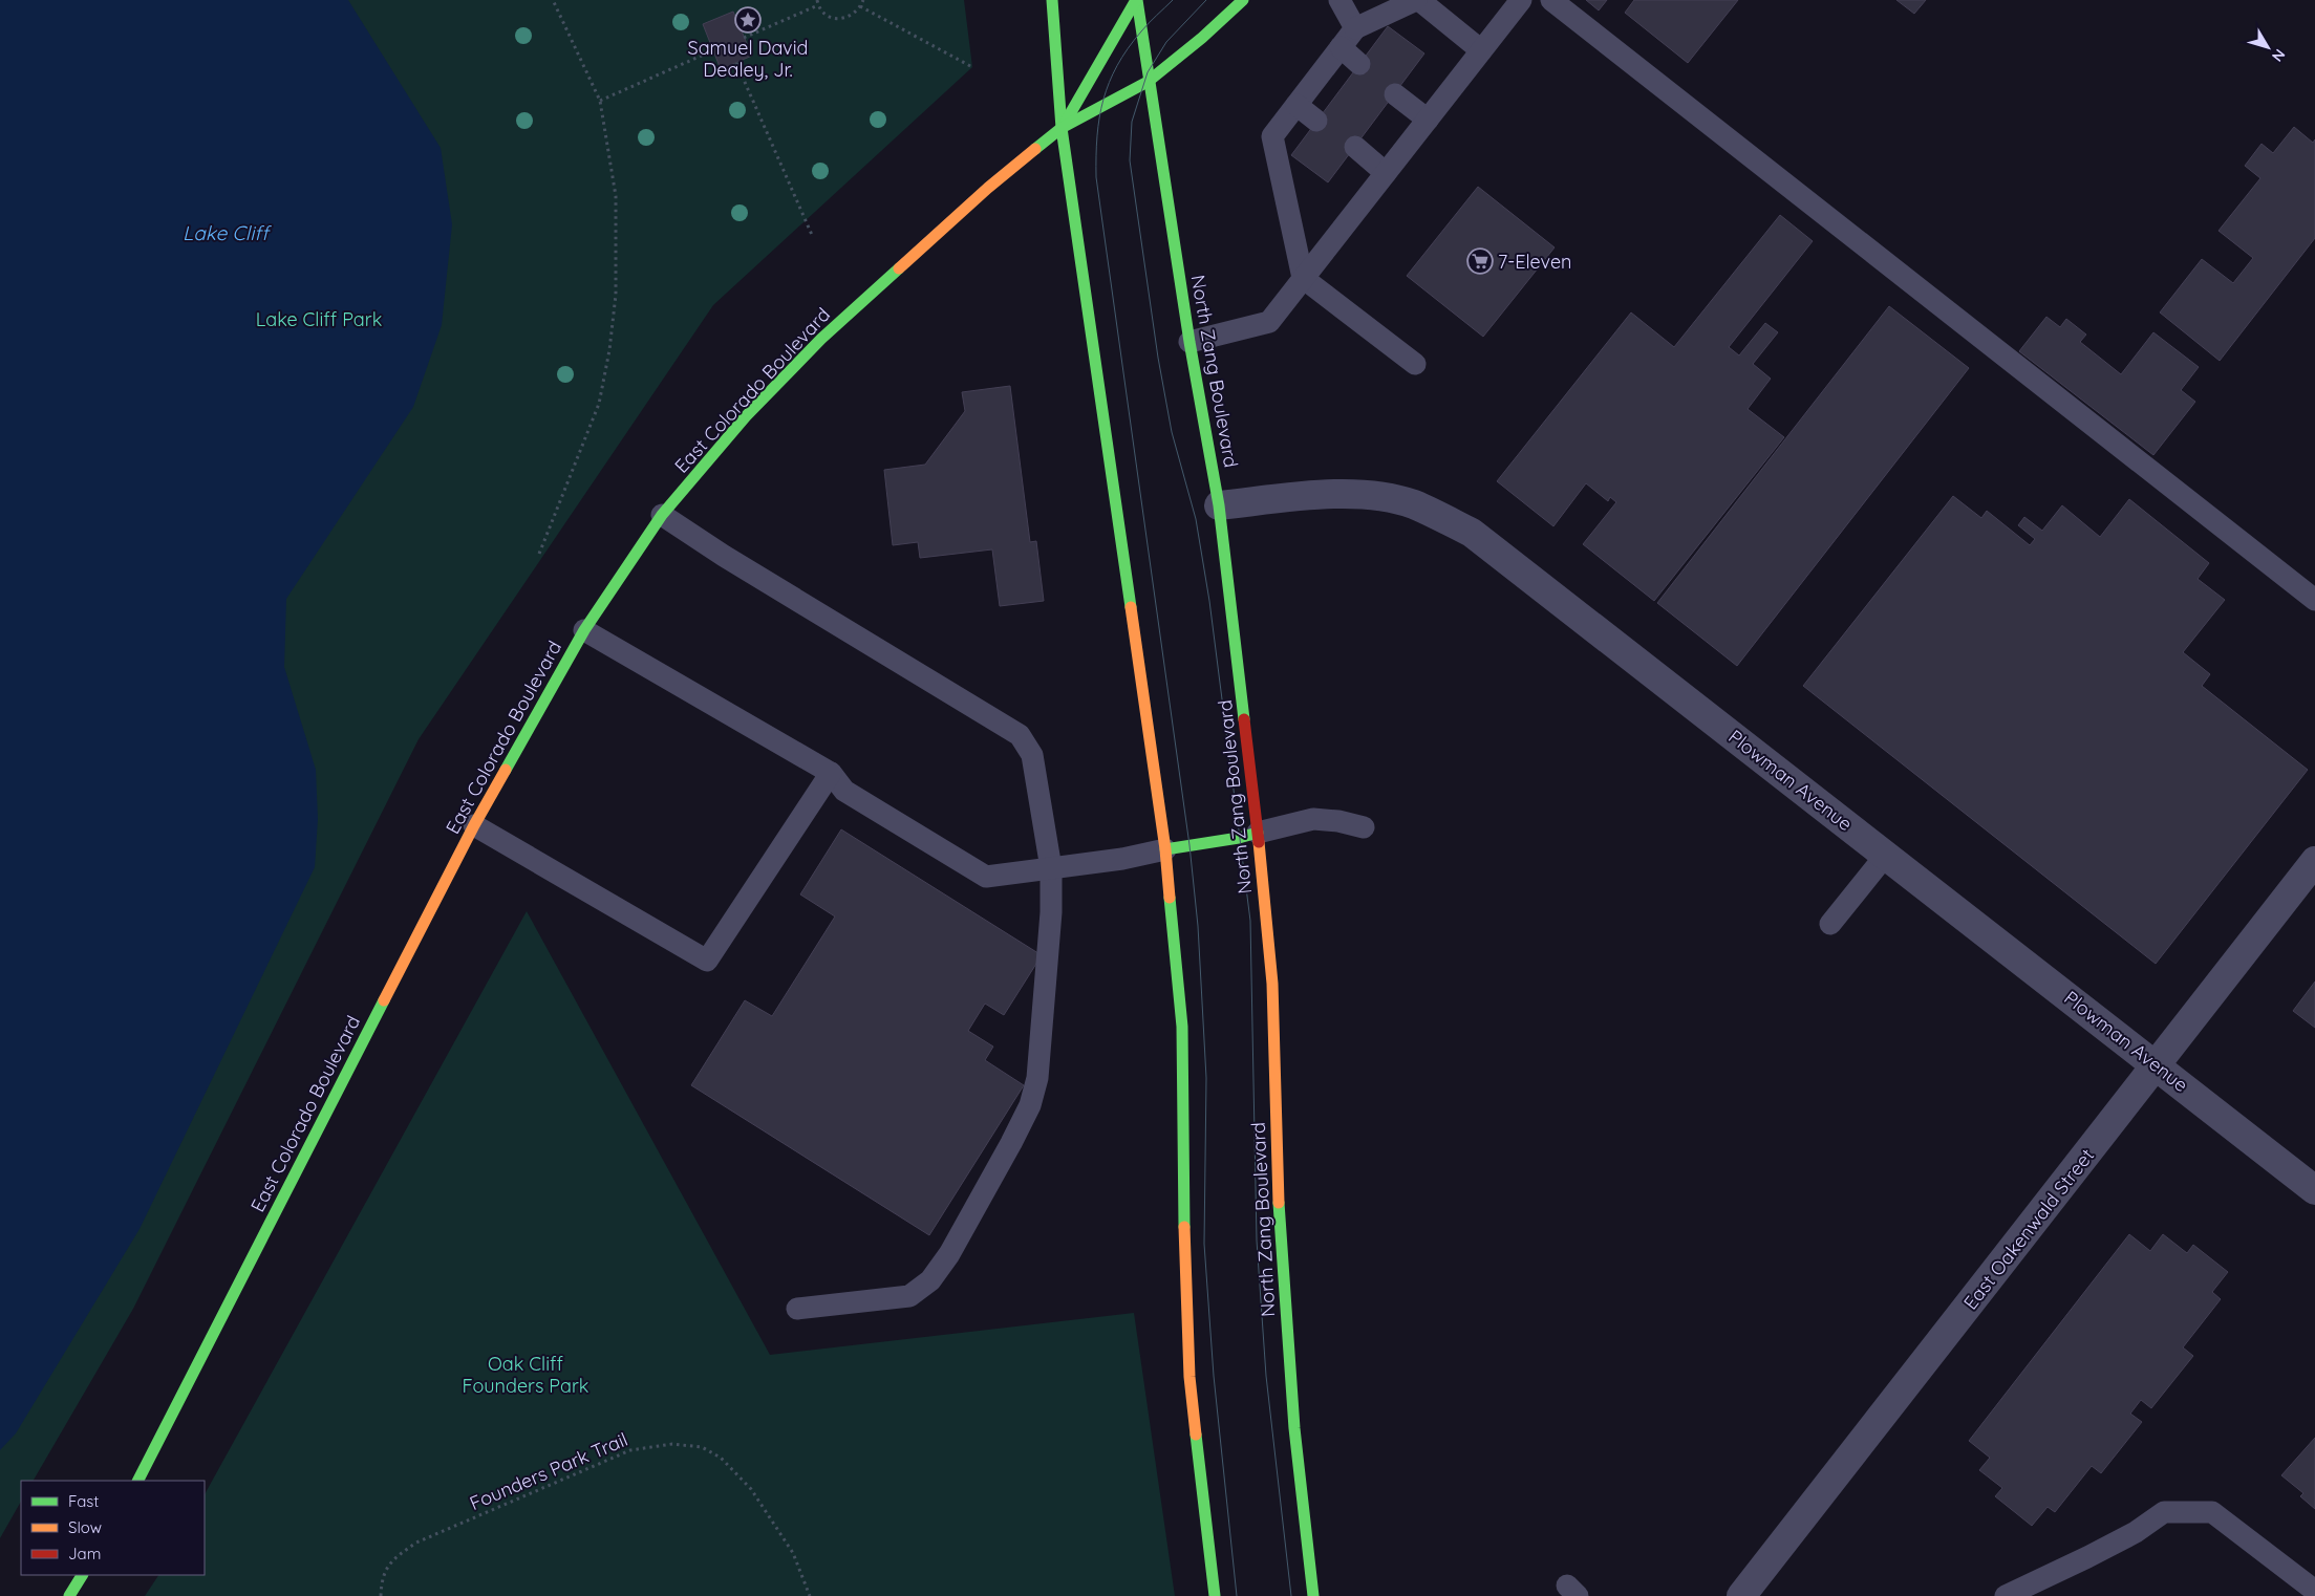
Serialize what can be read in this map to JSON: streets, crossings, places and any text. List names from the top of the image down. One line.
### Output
{"streets":{"main road":["North Zang Boulevard","East Colorado Boulevard"],"street":["Plowman Avenue","East Oakenwald Street"],"path":["Founders Park Trail"]},"crossings":[["North Zang Boulevard","East Colorado Boulevard"],["North Zang Boulevard","Plowman Avenue"],["Plowman Avenue","East Oakenwald Street"]],"water":["Lake Cliff"],"parks":["Lake Cliff Park","Oak Cliff Founders Park"],"places":{"place":["Samuel David Dealey, Jr."],"supermarket":["7-Eleven"]},"legend":["Fast","Slow","Jam"],"north":"bottom right"}
